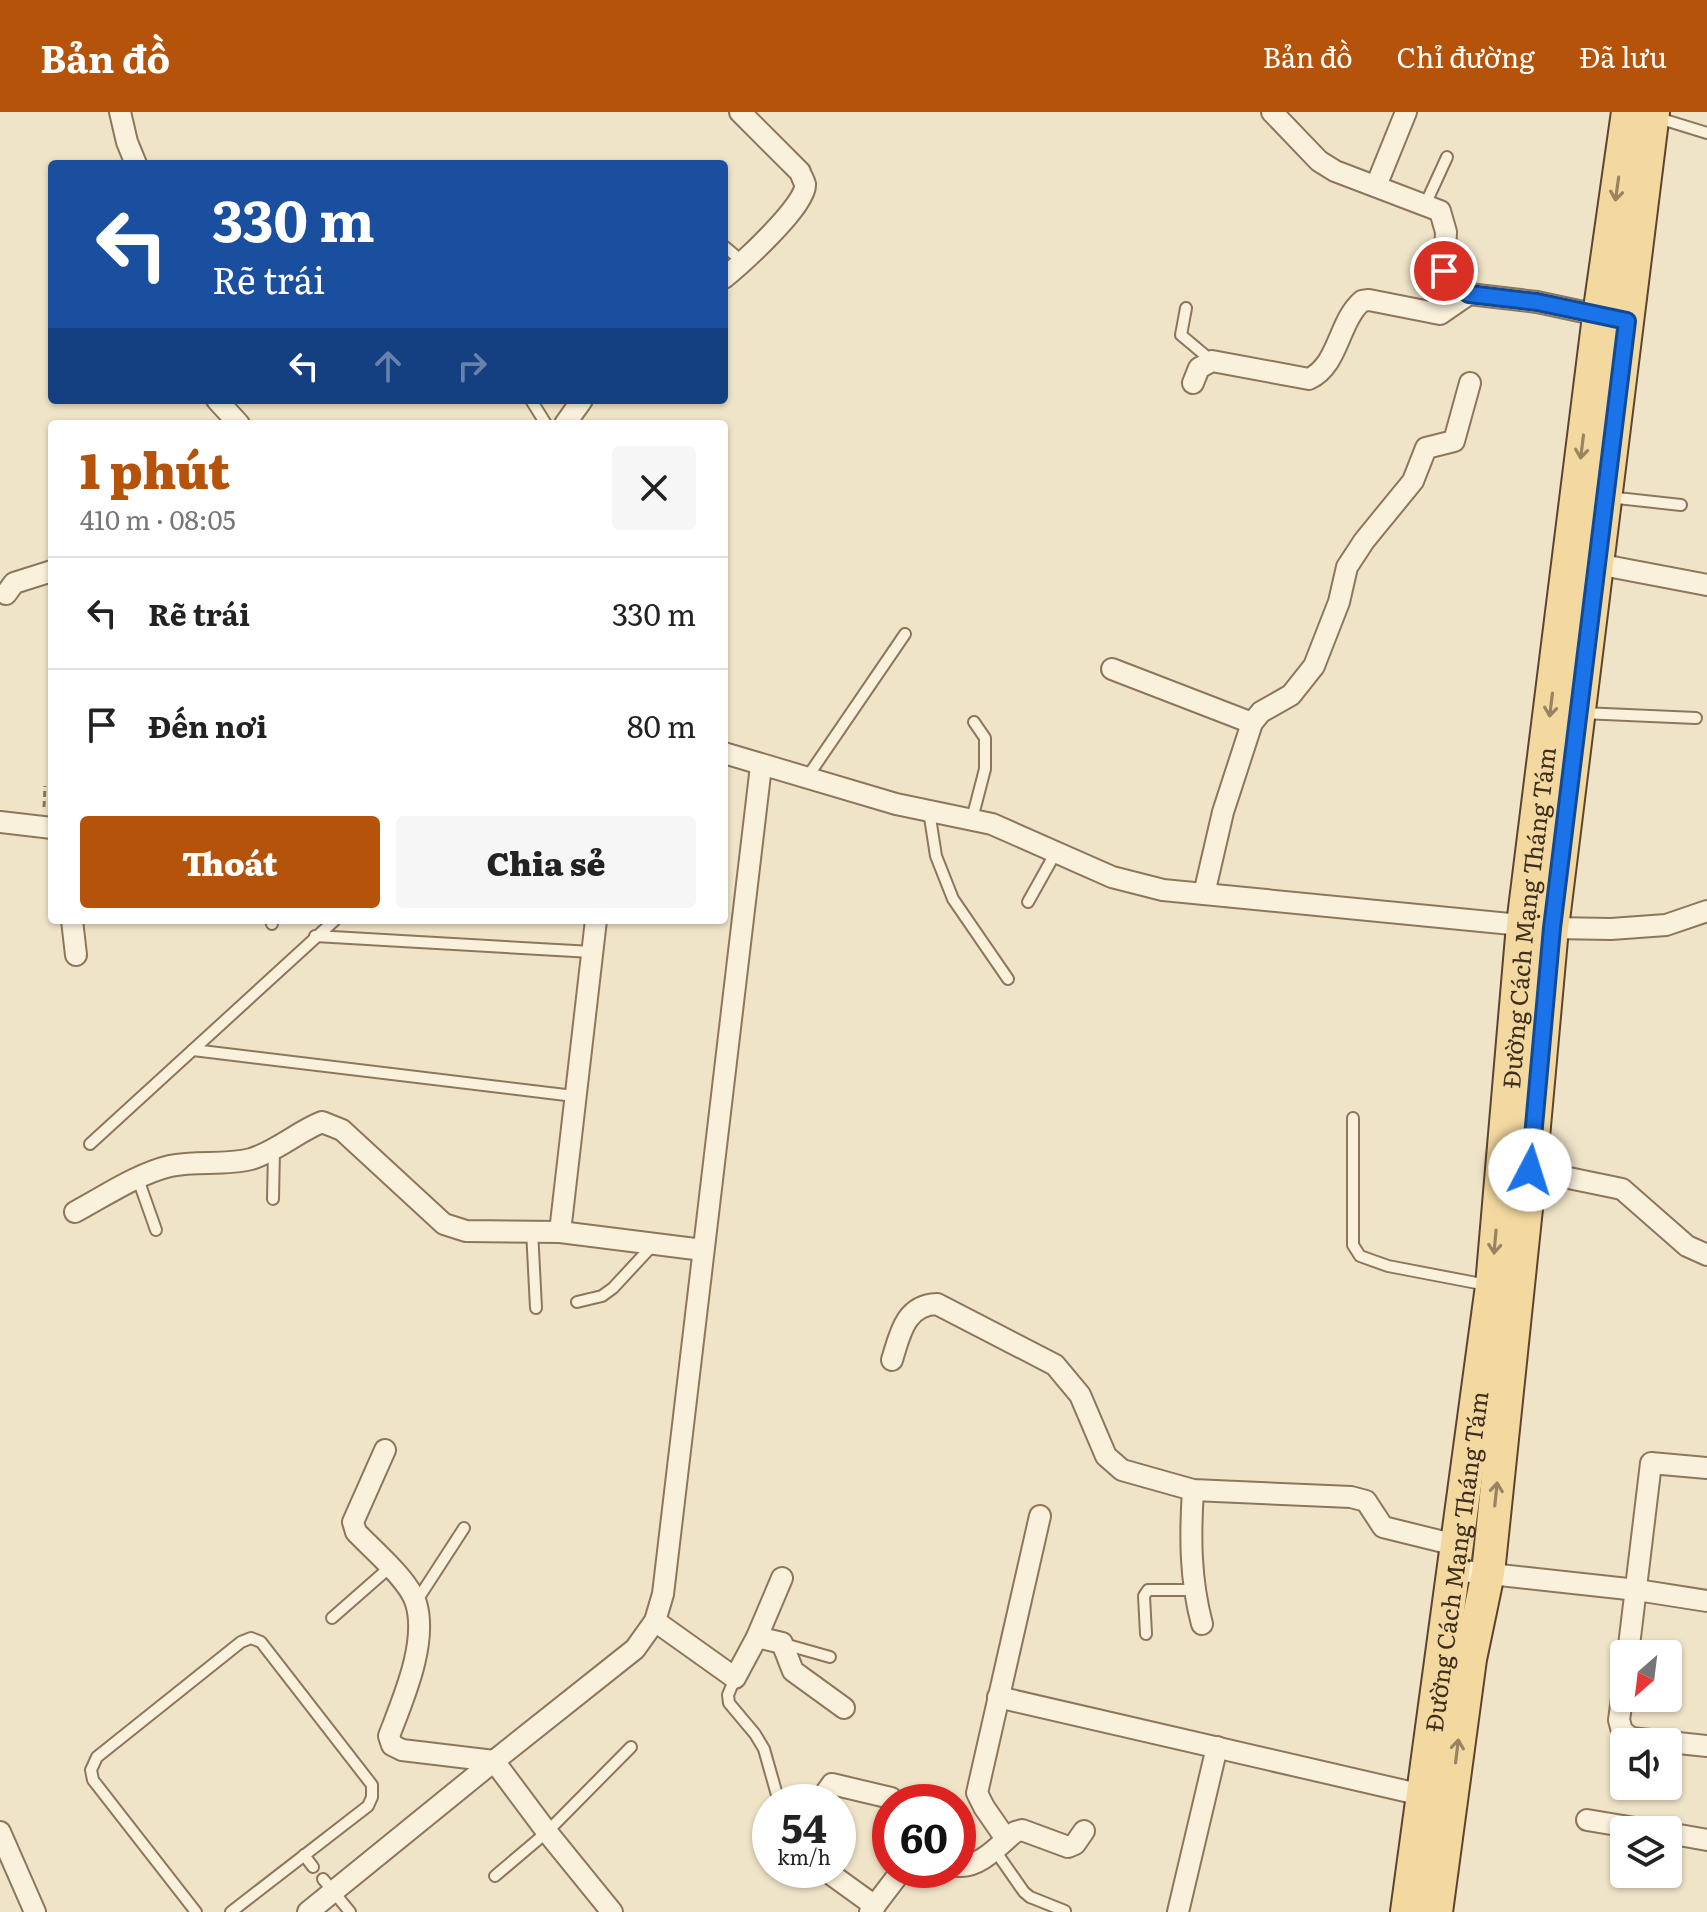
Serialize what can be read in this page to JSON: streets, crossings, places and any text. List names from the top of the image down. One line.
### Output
{"streets":{"main road":["Đường Cách Mạng Tháng Tám"]},"north":"bottom left","page":{"header":"Bản đồ","nav":["Bản đồ","Chỉ đường","Đã lưu"],"turn":["330 m","Rẽ trái"],"heading":["1 phút","410 m · 08:05"],"list":[{"name":"Rẽ trái","value":"330 m"},{"name":"Đến nơi","value":"80 m"}],"buttons":["Thoát","Chia sẻ"],"speed":"54 km/h","limit":"60"}}
